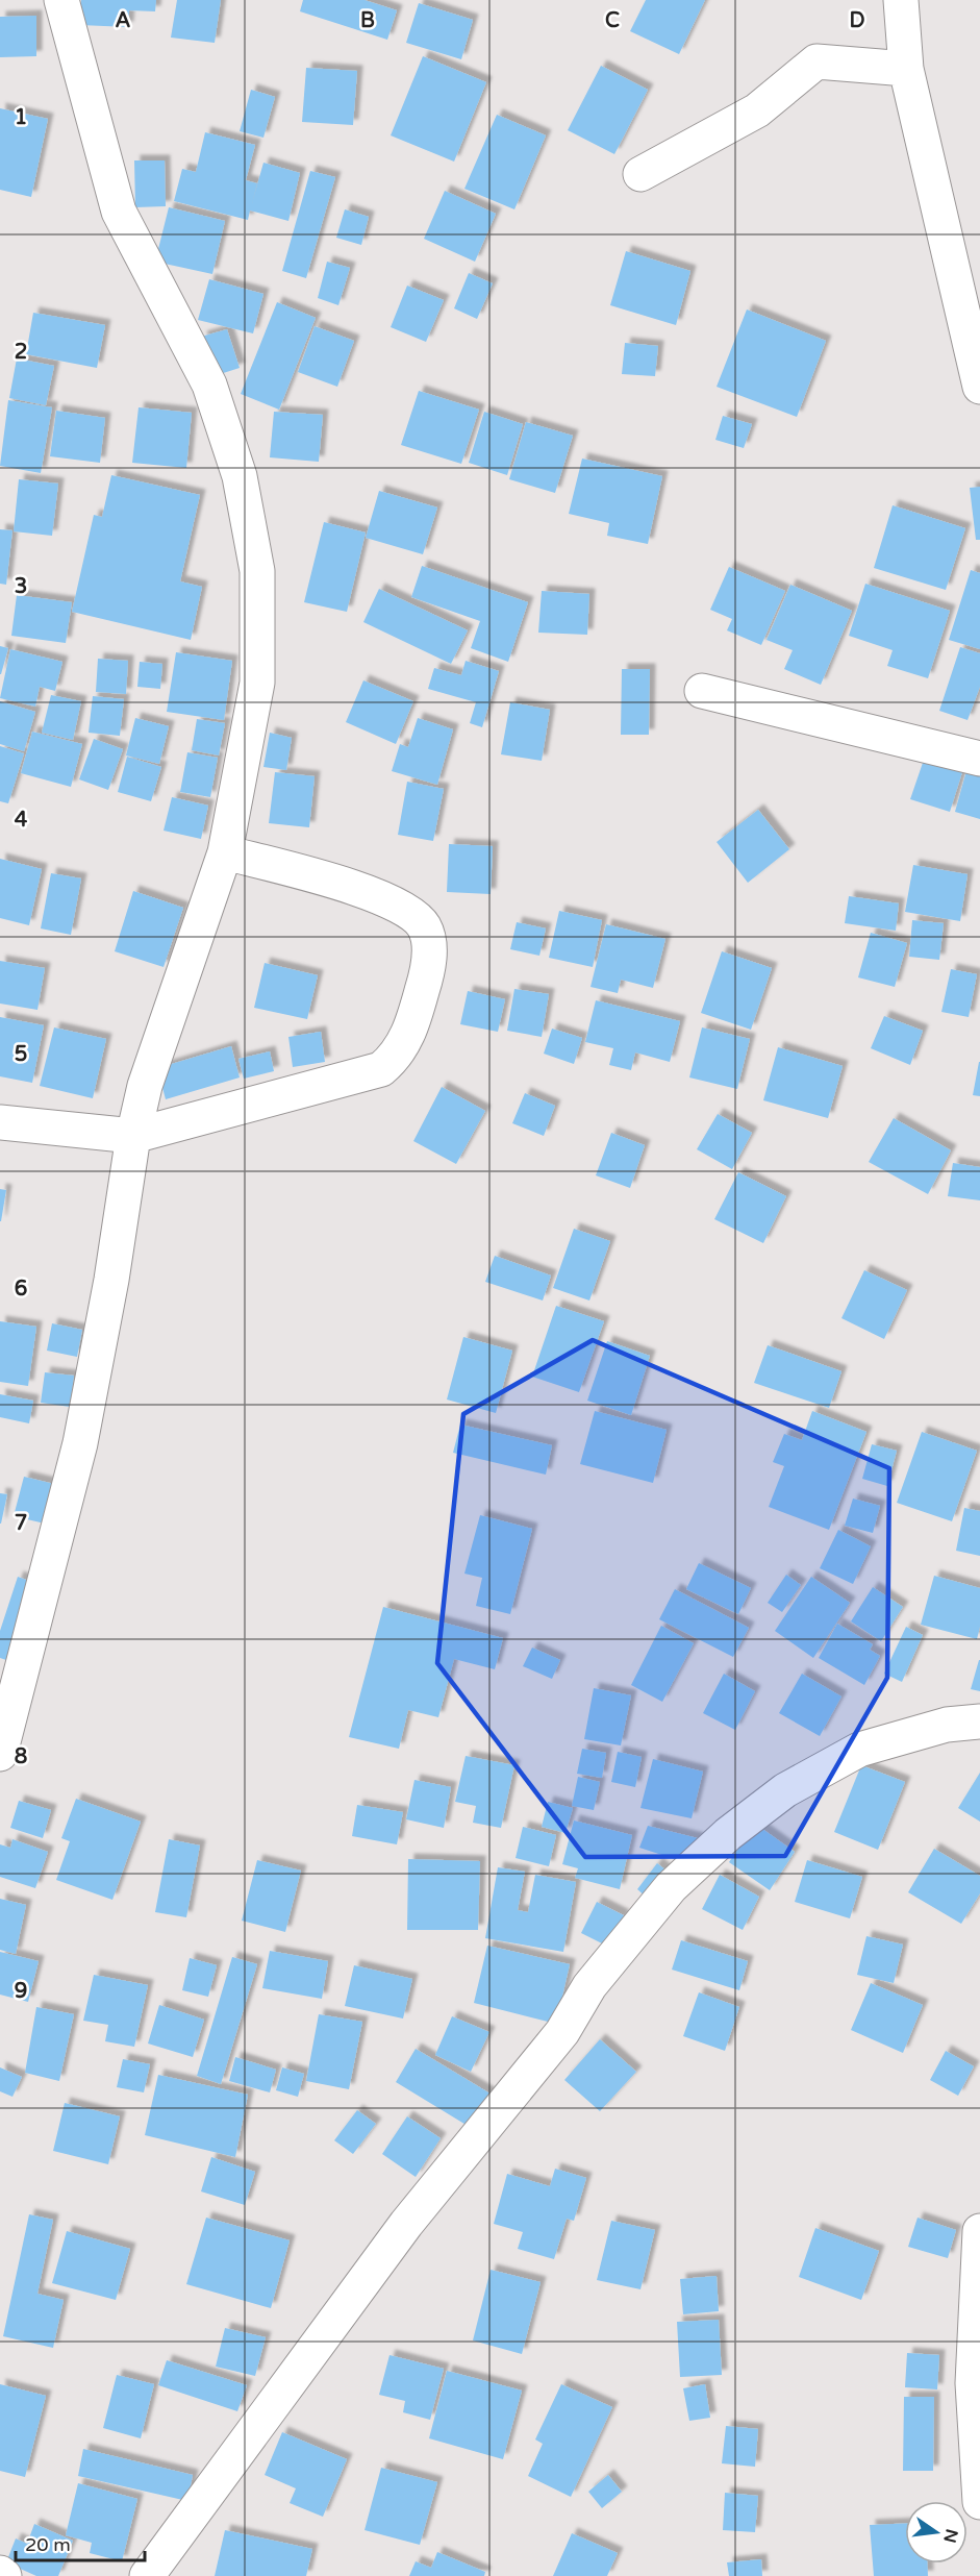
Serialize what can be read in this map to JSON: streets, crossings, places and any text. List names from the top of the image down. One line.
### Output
{"scale_bar":"20 m","north":"right","grid":{"columns":["A","B","C","D"],"rows":["1","2","3","4","5","6","7","8","9"]}}
